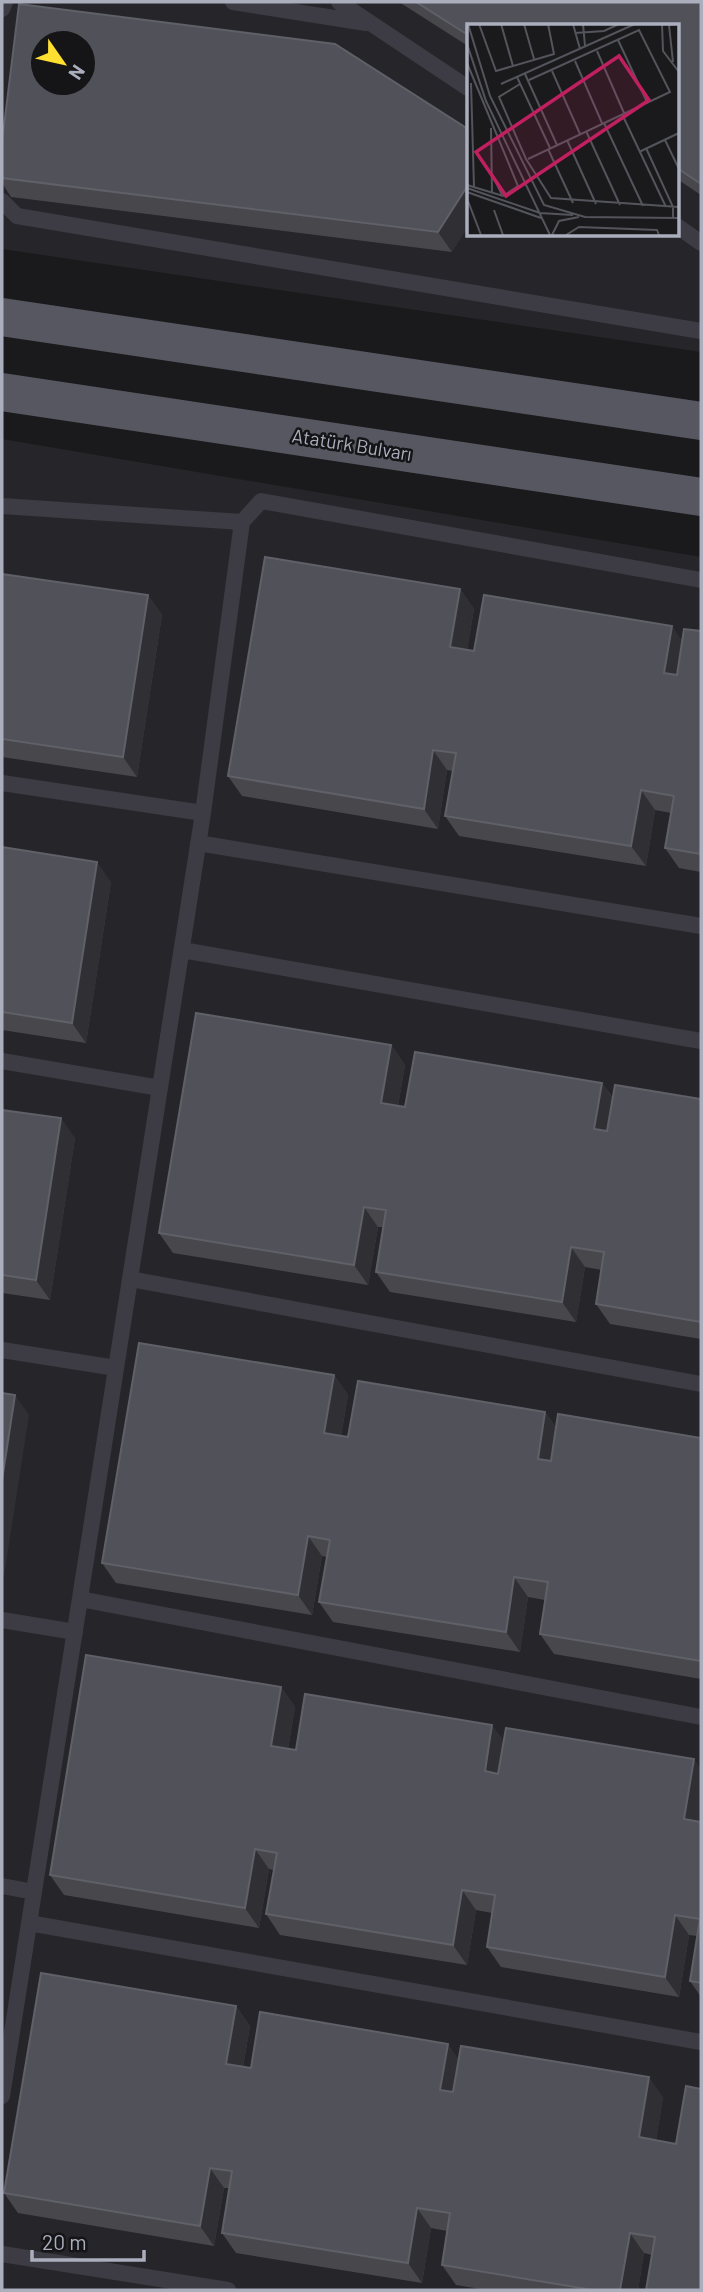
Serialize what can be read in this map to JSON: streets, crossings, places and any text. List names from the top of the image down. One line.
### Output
{"streets":{"main road":["Atatürk Bulvarı"]},"scale_bar":"20 m","north":"bottom right"}
